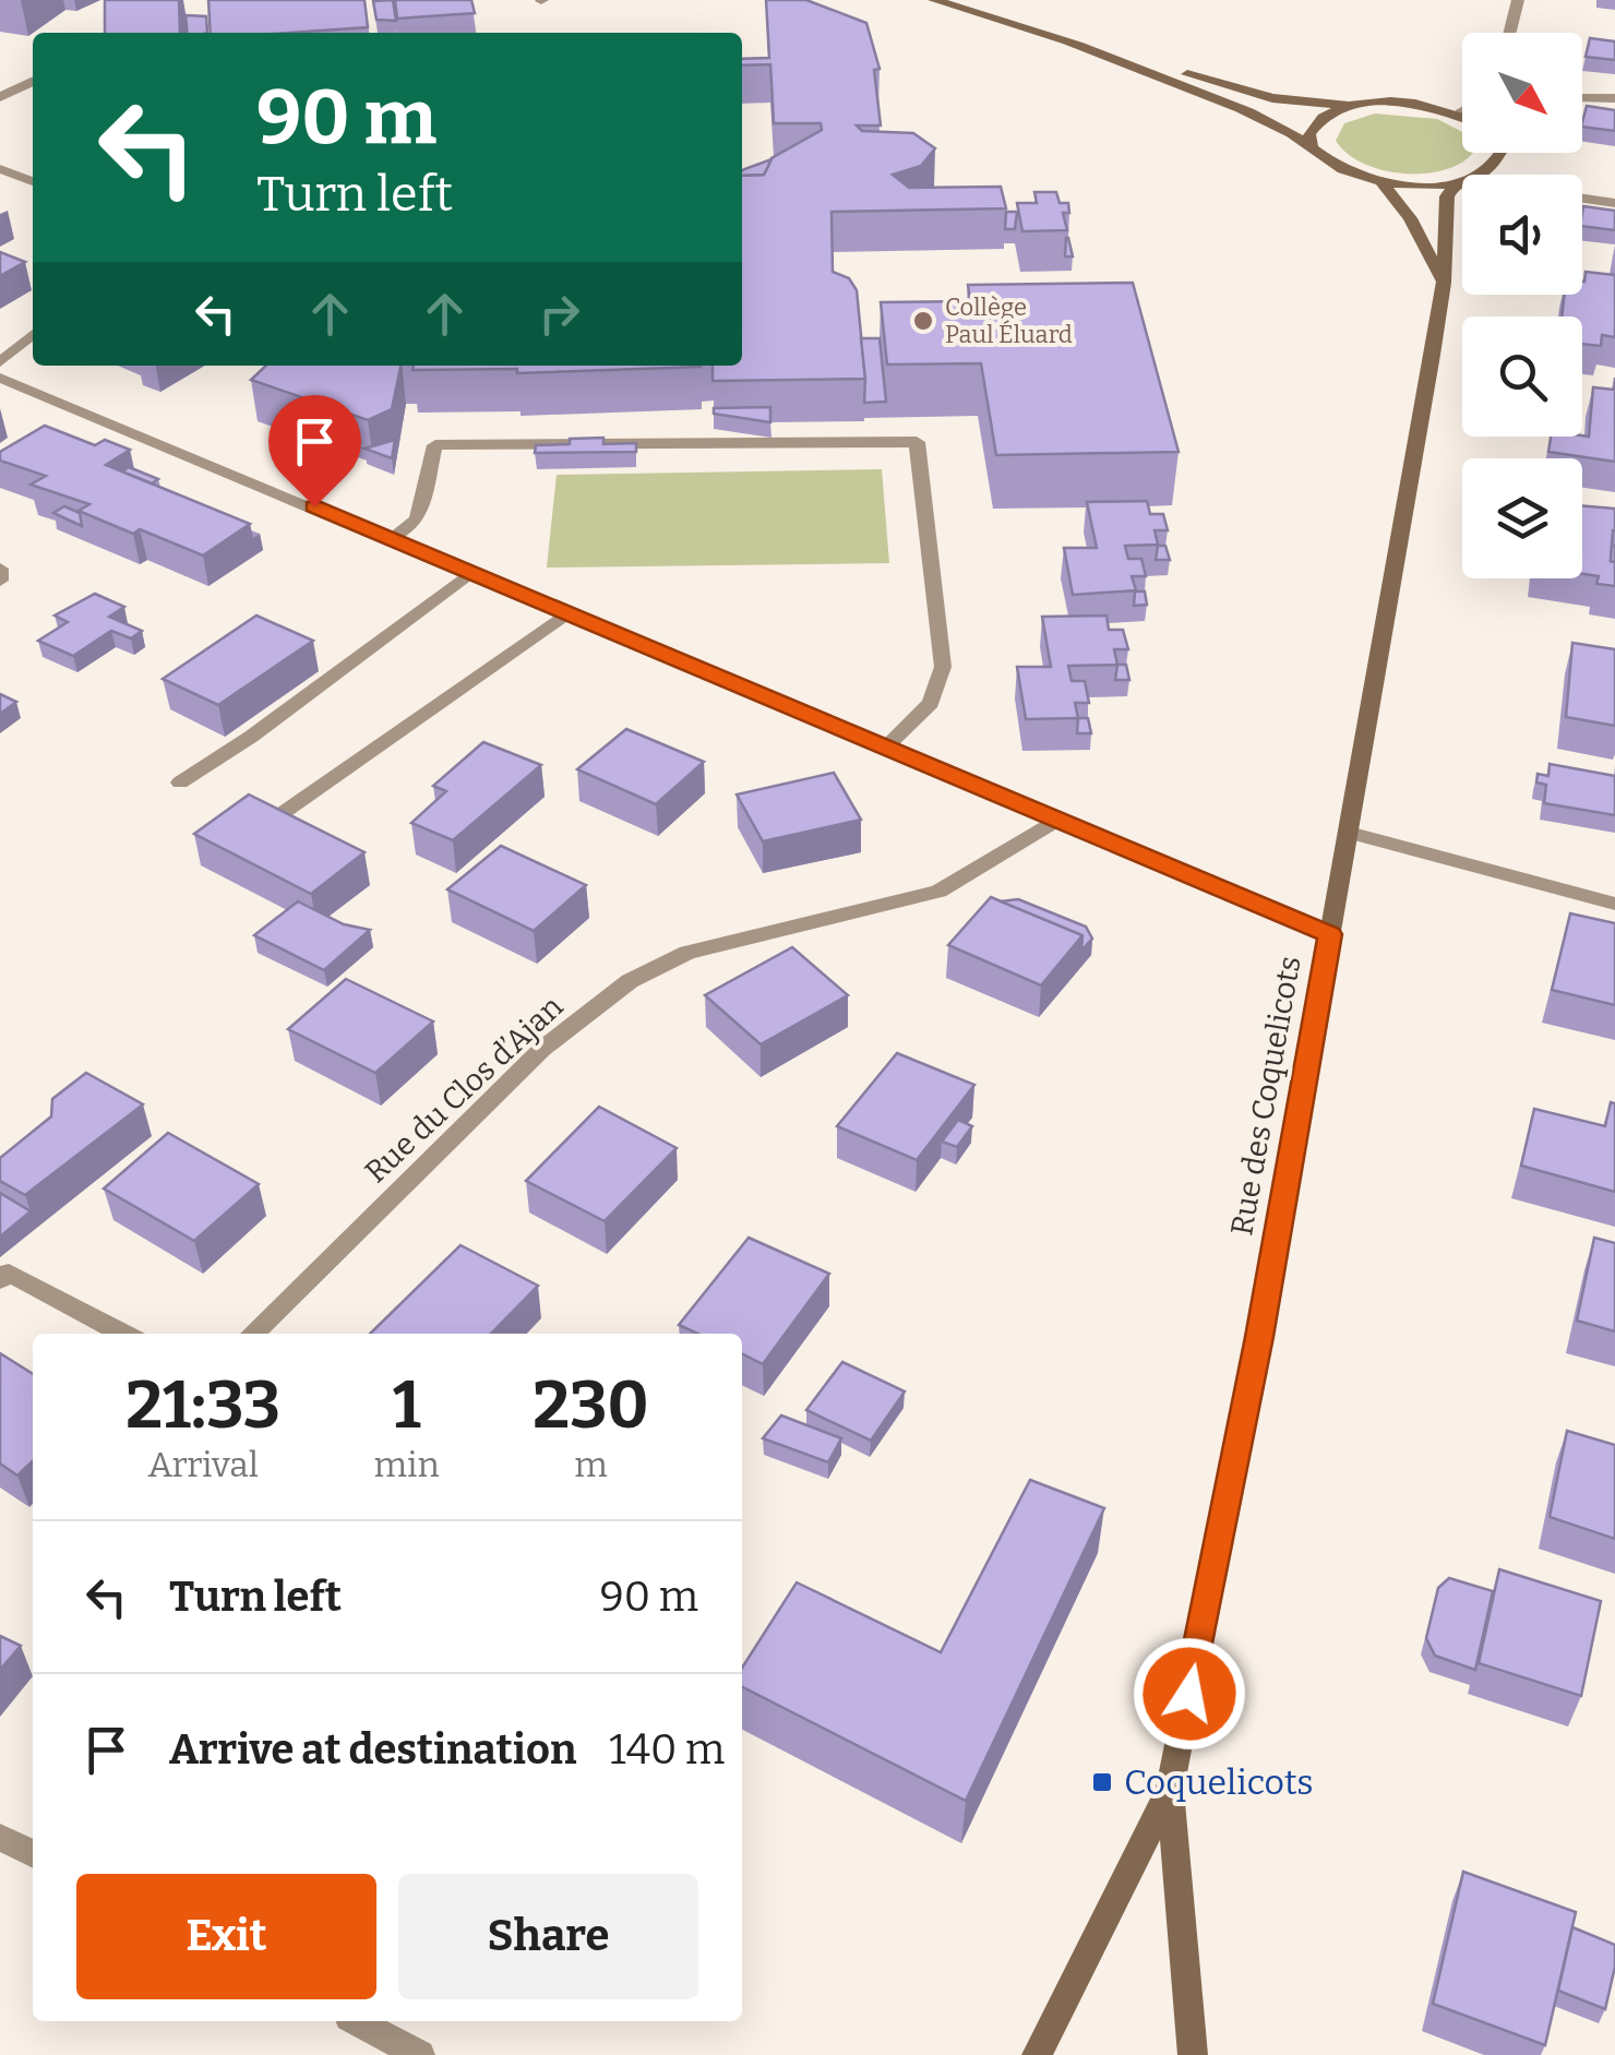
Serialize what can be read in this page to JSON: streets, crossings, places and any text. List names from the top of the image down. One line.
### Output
{"streets":{"main road":["Rue des Coquelicots"],"street":["Rue du Clos d’Ajan"]},"places":{"other":["Collège Paul Éluard"],"transit":["Coquelicots"]},"north":"bottom right","page":{"turn":["90 m","Turn left"],"eta":["21:33","Arrival","1","min","230","m"],"list":[{"name":"Turn left","value":"90 m"},{"name":"Arrive at destination","value":"140 m"}],"buttons":["Exit","Share"]}}
